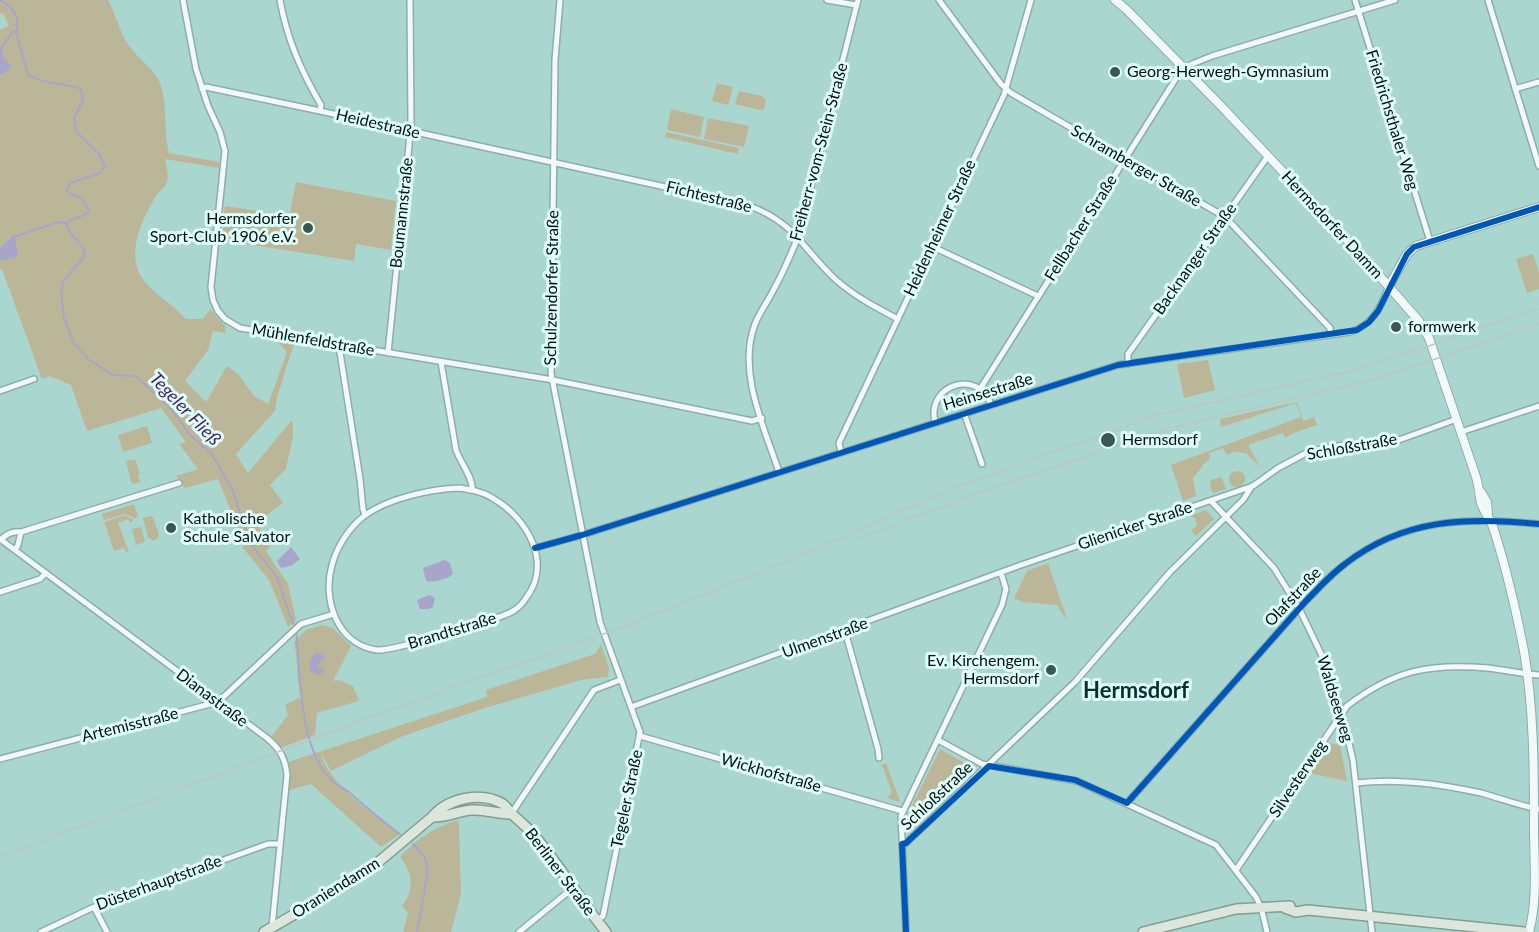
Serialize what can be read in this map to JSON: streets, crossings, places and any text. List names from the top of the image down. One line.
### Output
{"streets":{"main road":["Hermsdorfer Damm","Berliner Straße","Oraniendamm"],"street":["Friedrichsthaler Weg","Heidestraße","Freiherr-vom-Stein-Straße","Schramberger Straße","Fichtestraße","Boumannstraße","Heidenheimer Straße","Fellbacher Straße","Backnanger Straße","Schulzendorfer Straße","Mühlenfeldstraße","Heinsestraße","Schloßstraße","Glienicker Straße","Olafstraße","Brandtstraße","Ulmenstraße","Dianastraße","Waldseeweg","Artemisstraße","Wickhofstraße","Silvesterweg","Tegeler Straße","Düsterhauptstraße"]},"crossings":[["Heidestraße","Fichtestraße"],["Heidestraße","Boumannstraße"],["Heidestraße","Schulzendorfer Straße"],["Heidestraße","Mühlenfeldstraße"],["Freiherr-vom-Stein-Straße","Fichtestraße"],["Freiherr-vom-Stein-Straße","Mühlenfeldstraße"],["Freiherr-vom-Stein-Straße","Heinsestraße"],["Schramberger Straße","Heidenheimer Straße"],["Schramberger Straße","Fellbacher Straße"],["Schramberger Straße","Backnanger Straße"],["Schramberger Straße","Heinsestraße"],["Fichtestraße","Heidenheimer Straße"],["Fichtestraße","Schulzendorfer Straße"],["Boumannstraße","Mühlenfeldstraße"],["Hermsdorfer Damm","Fellbacher Straße"],["Hermsdorfer Damm","Backnanger Straße"],["Hermsdorfer Damm","Heinsestraße"],["Hermsdorfer Damm","Schloßstraße"],["Hermsdorfer Damm","Olafstraße"],["Hermsdorfer Damm","Silvesterweg"],["Heidenheimer Straße","Heinsestraße"],["Backnanger Straße","Heinsestraße"],["Schulzendorfer Straße","Mühlenfeldstraße"],["Schulzendorfer Straße","Heinsestraße"],["Schulzendorfer Straße","Tegeler Straße"],["Schloßstraße","Glienicker Straße"],["Schloßstraße","Waldseeweg"],["Glienicker Straße","Ulmenstraße"],["Glienicker Straße","Waldseeweg"],["Olafstraße","Waldseeweg"],["Brandtstraße","Artemisstraße"],["Ulmenstraße","Tegeler Straße"],["Dianastraße","Artemisstraße"],["Dianastraße","Düsterhauptstraße"],["Dianastraße","Oraniendamm"],["Waldseeweg","Silvesterweg"],["Wickhofstraße","Tegeler Straße"],["Tegeler Straße","Berliner Straße"],["Berliner Straße","Oraniendamm"]],"districts":["Hermsdorf"],"water":["Tegeler Fließ"],"places":["Georg-Herwegh-Gymnasium","Hermsdorfer Sport-Club 1906 e.V.","formwerk","Hermsdorf","Katholische Schule Salvator","Ev. Kirchengem. Hermsdorf"]}
